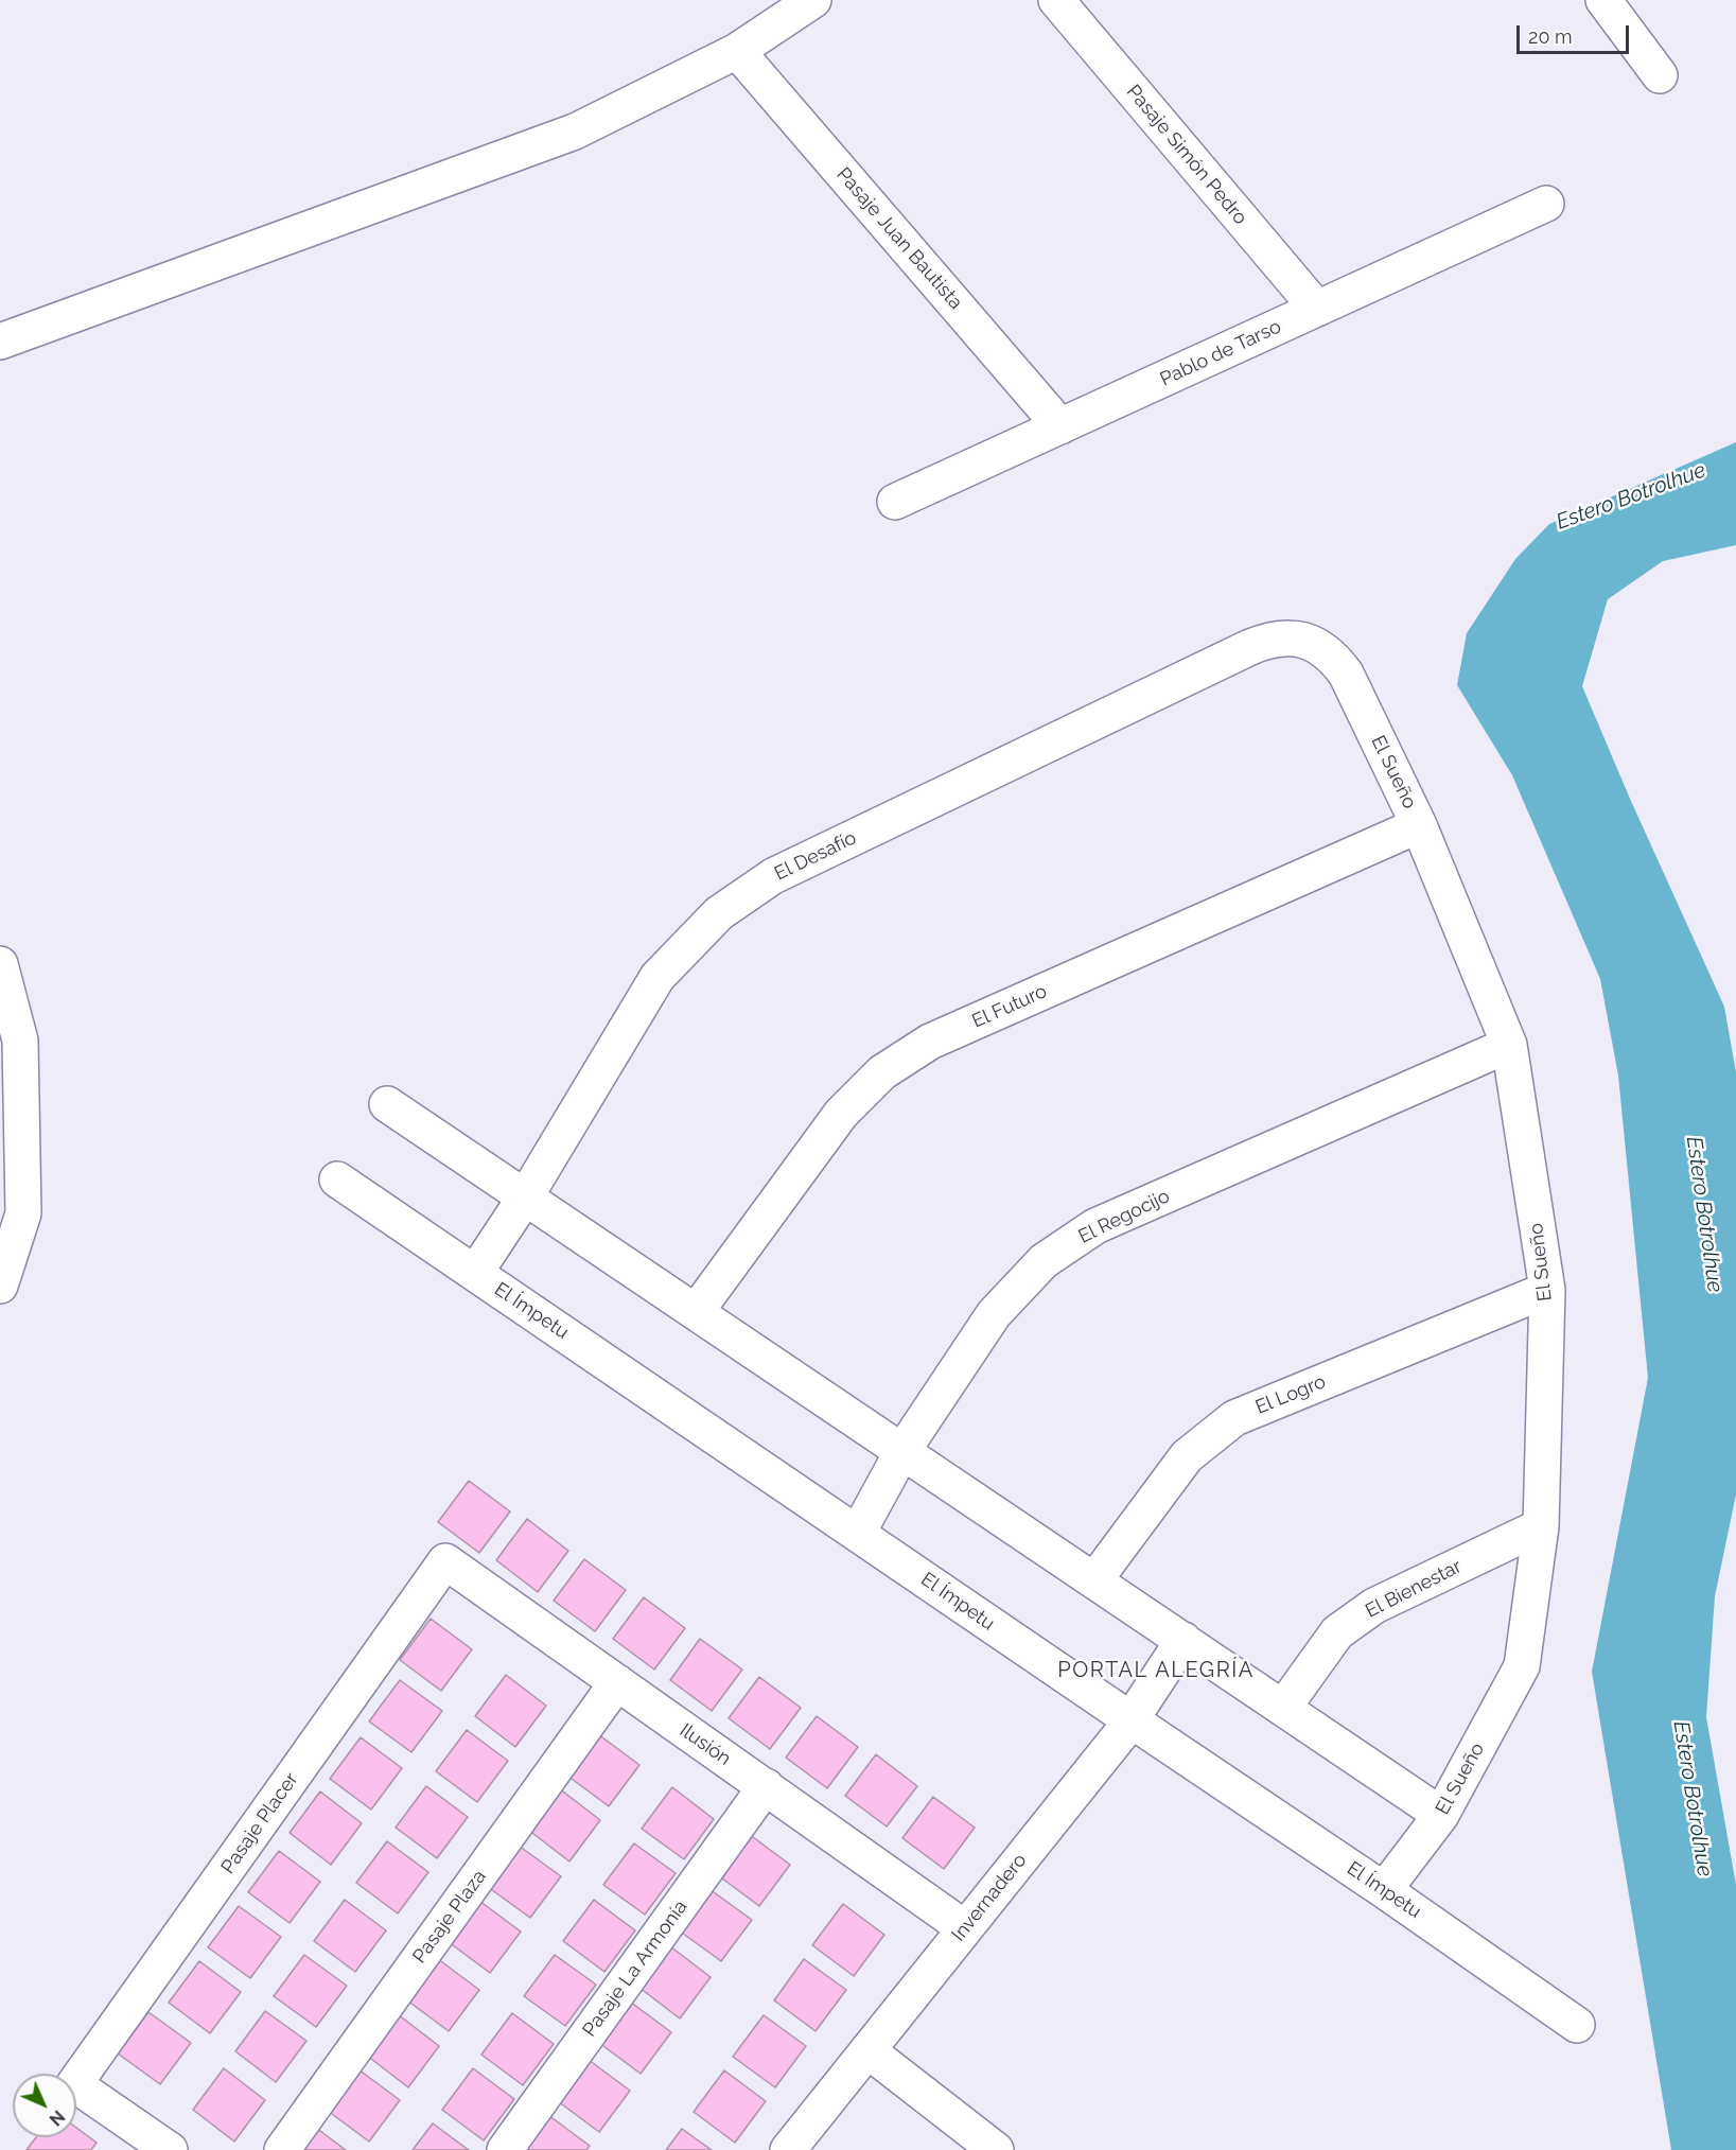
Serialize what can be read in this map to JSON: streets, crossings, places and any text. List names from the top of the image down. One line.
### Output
{"streets":{"street":["Pasaje Simón Pedro","Pasaje Juan Bautista","Pablo de Tarso","El Sueño","El Desafío","El Futuro","El Regocijo","El Ímpetu","El Logro","El Bienestar","Ilusión","Pasaje Placer","Invernadero","Pasaje Plaza","Pasaje La Armonía"]},"crossings":[["Pasaje Simón Pedro","Pablo de Tarso"],["Pasaje Juan Bautista","Pablo de Tarso"],["El Sueño","El Desafío"],["El Sueño","El Futuro"],["El Sueño","El Regocijo"],["El Sueño","El Ímpetu"],["El Sueño","El Logro"],["El Sueño","El Bienestar"],["El Desafío","El Ímpetu"],["El Regocijo","El Ímpetu"],["El Ímpetu","Invernadero"],["Ilusión","Pasaje Placer"],["Ilusión","Invernadero"],["Ilusión","Pasaje Plaza"],["Ilusión","Pasaje La Armonía"]],"districts":["PORTAL ALEGRÍA"],"water":["Estero Botrolhue"],"scale_bar":"20 m","north":"bottom right"}
